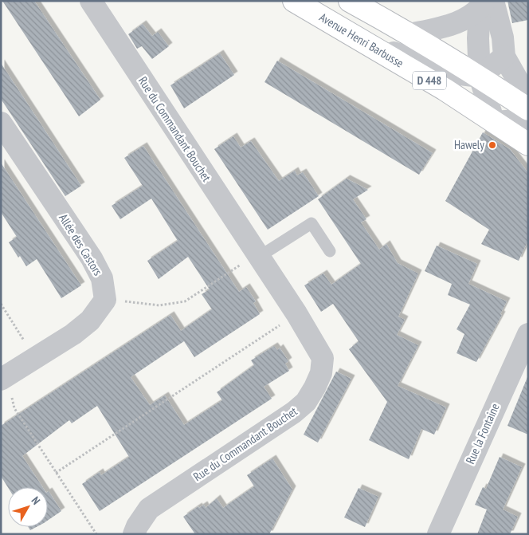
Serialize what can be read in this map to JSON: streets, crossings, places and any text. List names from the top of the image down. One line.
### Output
{"streets":{"main road":["Avenue Henri Barbusse","D 448"],"street":["Rue du Commandant Bouchet","Allée des Castors","Rue la Fontaine"]},"places":["Hawely"],"north":"top right"}
